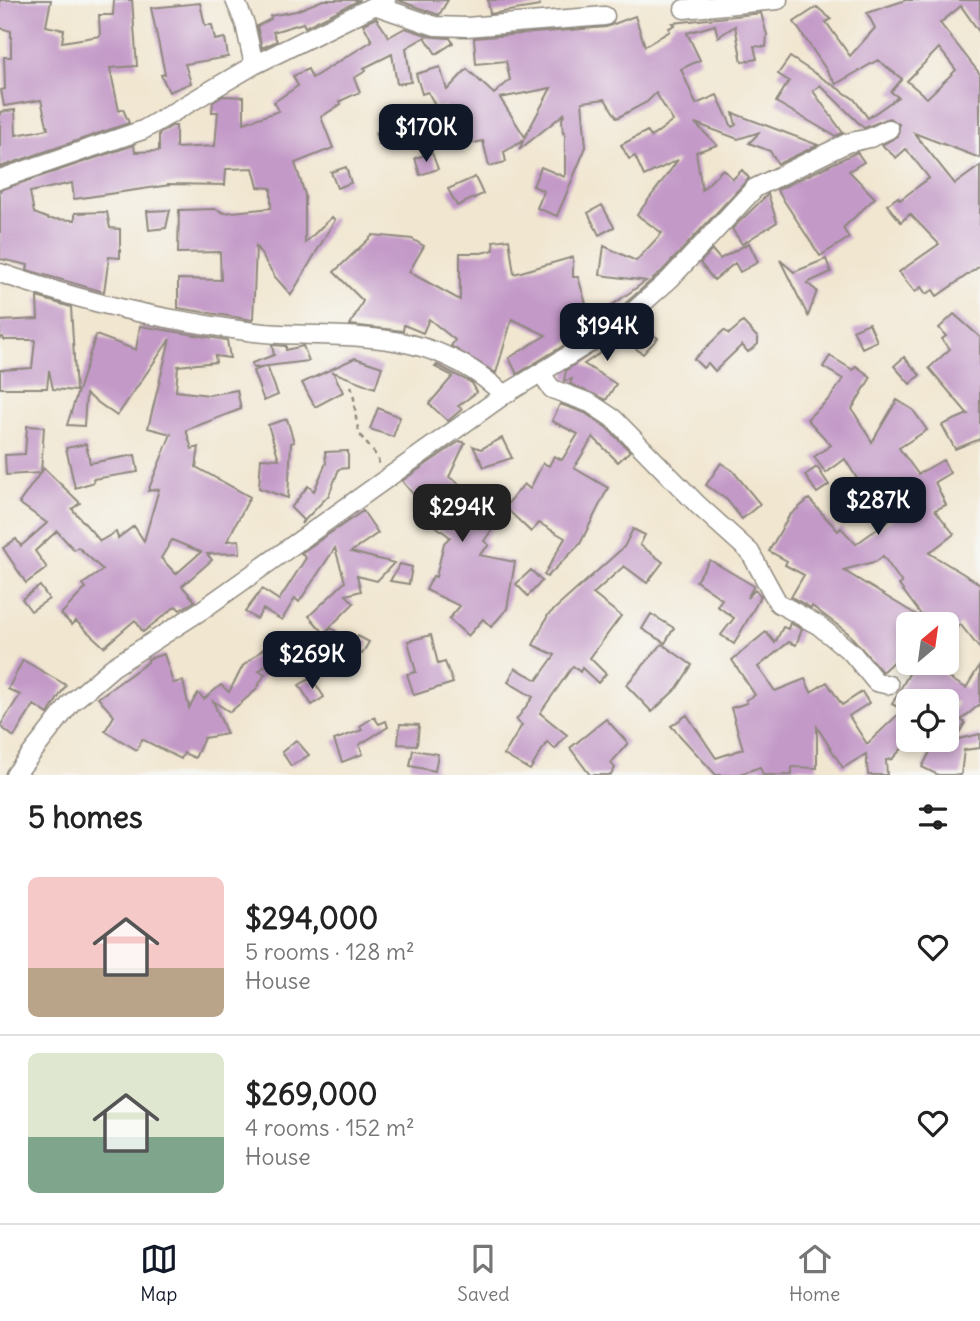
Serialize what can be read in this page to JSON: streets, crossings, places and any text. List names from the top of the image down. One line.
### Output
{"north":"top right","page":{"price":["$170K","$194K","$287K","$294K","$269K"],"heading":"5 homes","list":[{"name":"$294,000","note":"5 rooms · 128 m² · House"},{"name":"$269,000","note":"4 rooms · 152 m² · House"}],"tabs":["Map","Saved","Home"]}}
